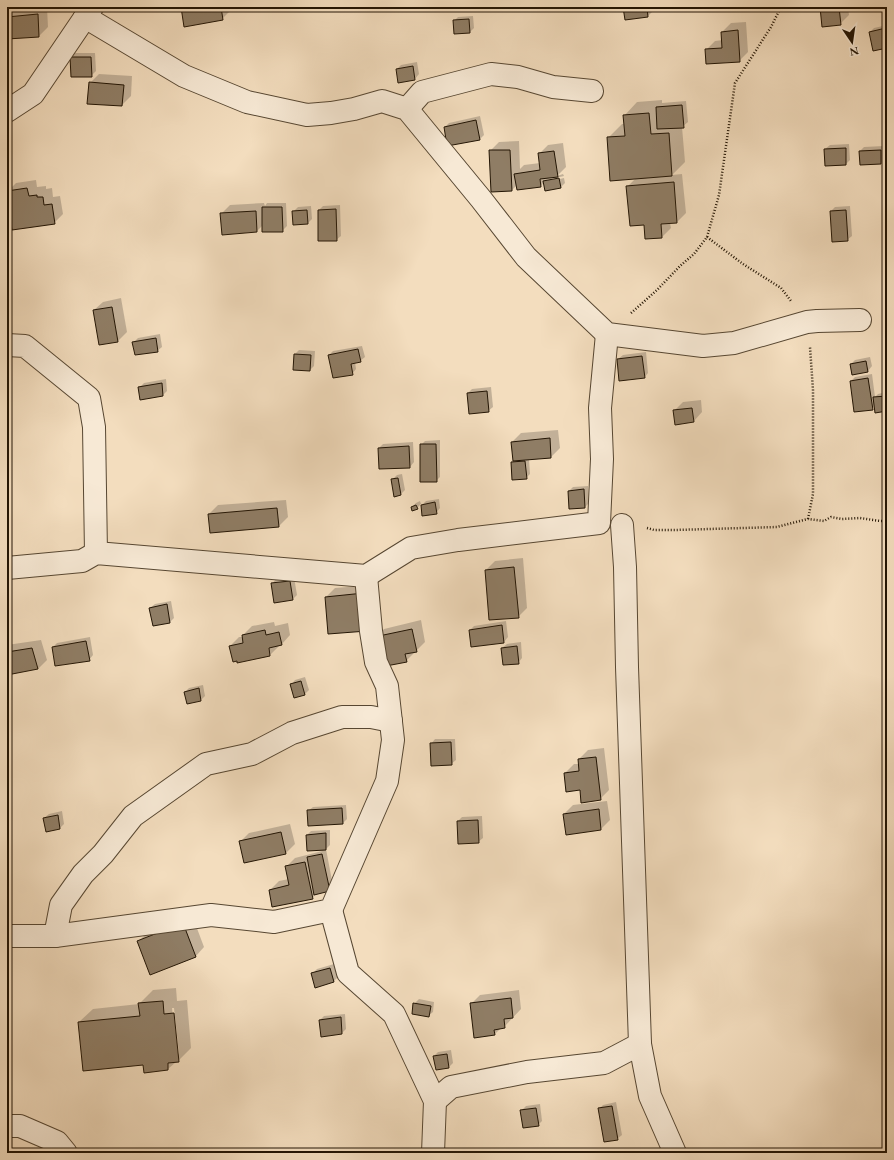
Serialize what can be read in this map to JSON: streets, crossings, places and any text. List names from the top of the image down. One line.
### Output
{"north":"bottom"}
